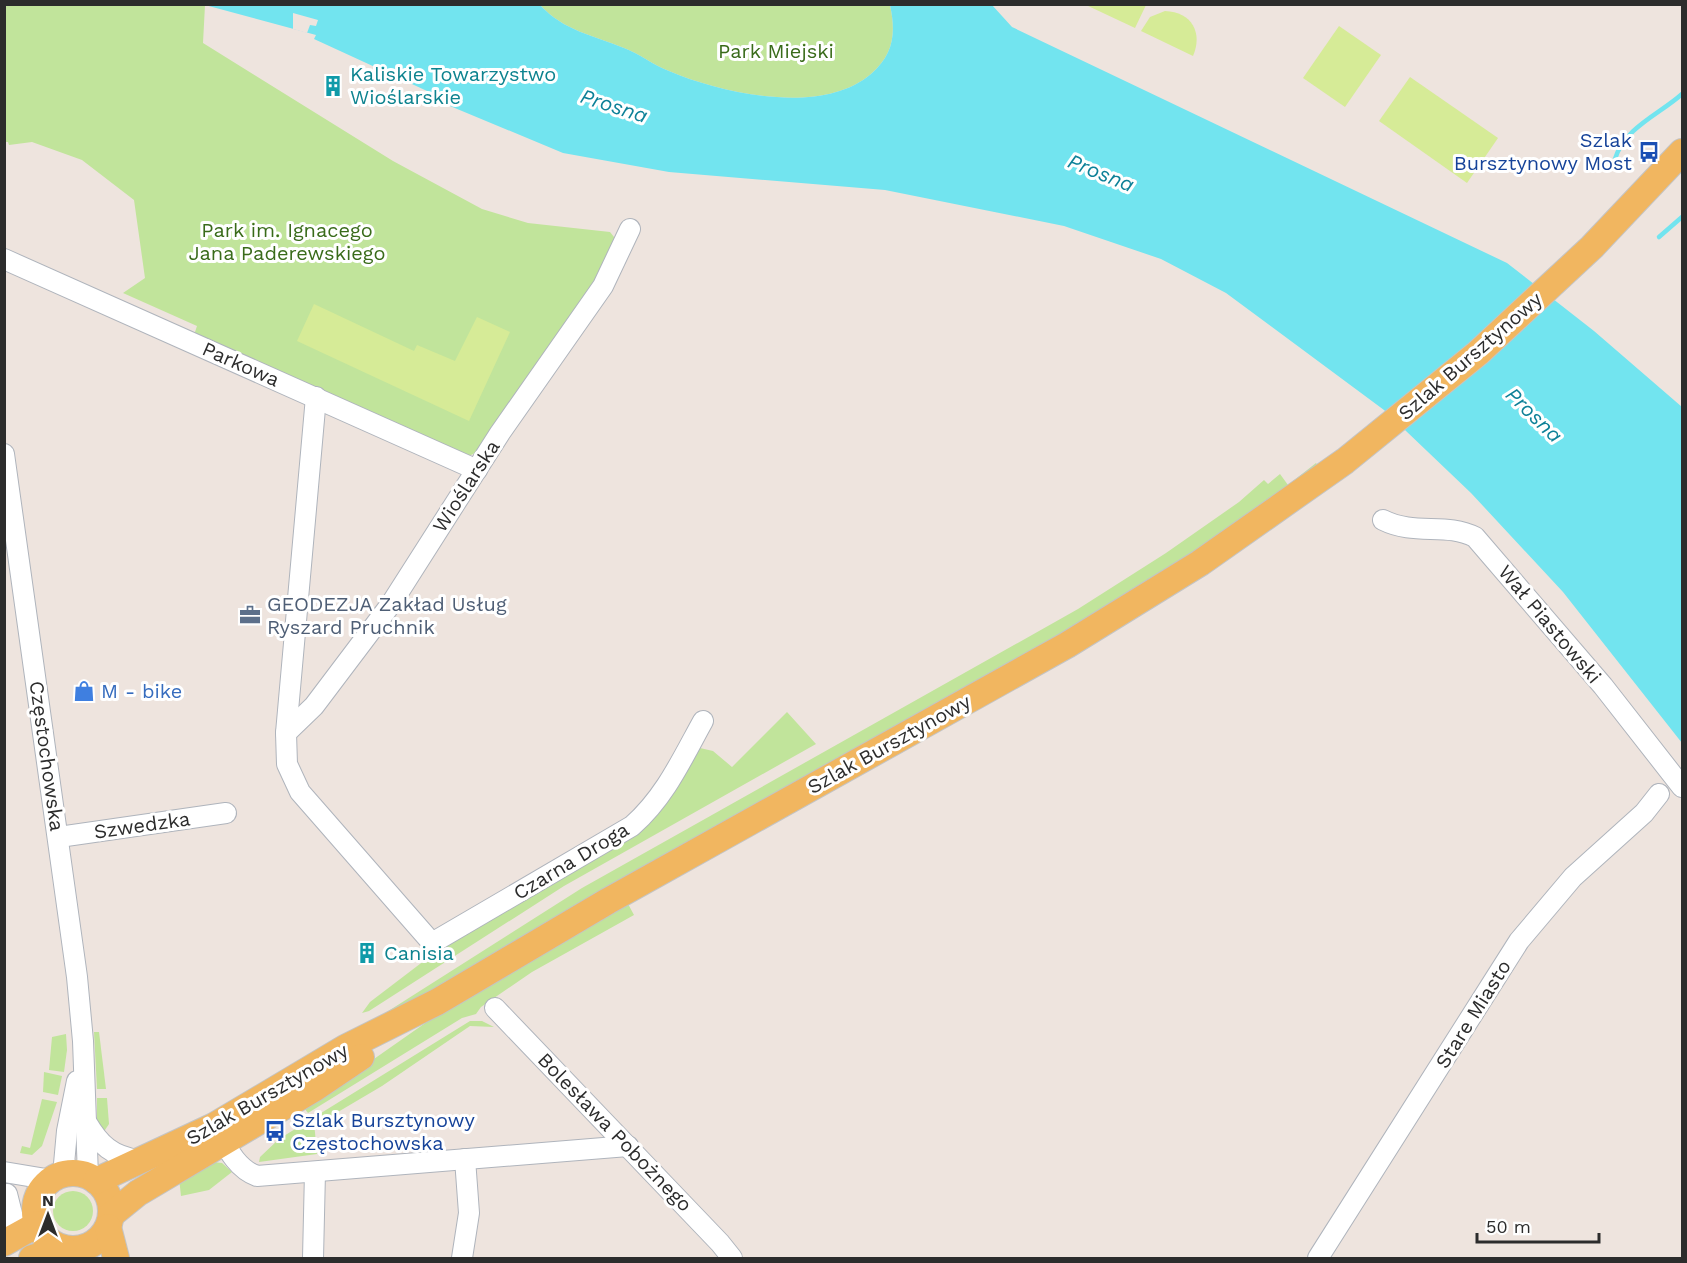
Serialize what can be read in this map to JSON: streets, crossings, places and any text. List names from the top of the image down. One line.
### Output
{"streets":{"main road":["Szlak Bursztynowy"],"street":["Parkowa","Wioślarska","Wał Piastowski","Częstochowska","Szwedzka","Czarna Droga","Stare Miasto","Bolesława Pobożnego"]},"crossings":[["Szlak Bursztynowy","Częstochowska"],["Parkowa","Wioślarska"],["Wioślarska","Czarna Droga"],["Częstochowska","Szwedzka"]],"water":["Prosna"],"parks":["Park Miejski","Park im. Ignacego Jana Paderewskiego"],"places":{"building":["Kaliskie Towarzystwo Wioślarskie","Canisia"],"bus stop":["Szlak Bursztynowy Most","Szlak Bursztynowy Częstochowska"],"office":["GEODEZJA Zakład Usług Ryszard Pruchnik"],"shop":["M - bike"]},"scale_bar":"50 m","north":"top"}
